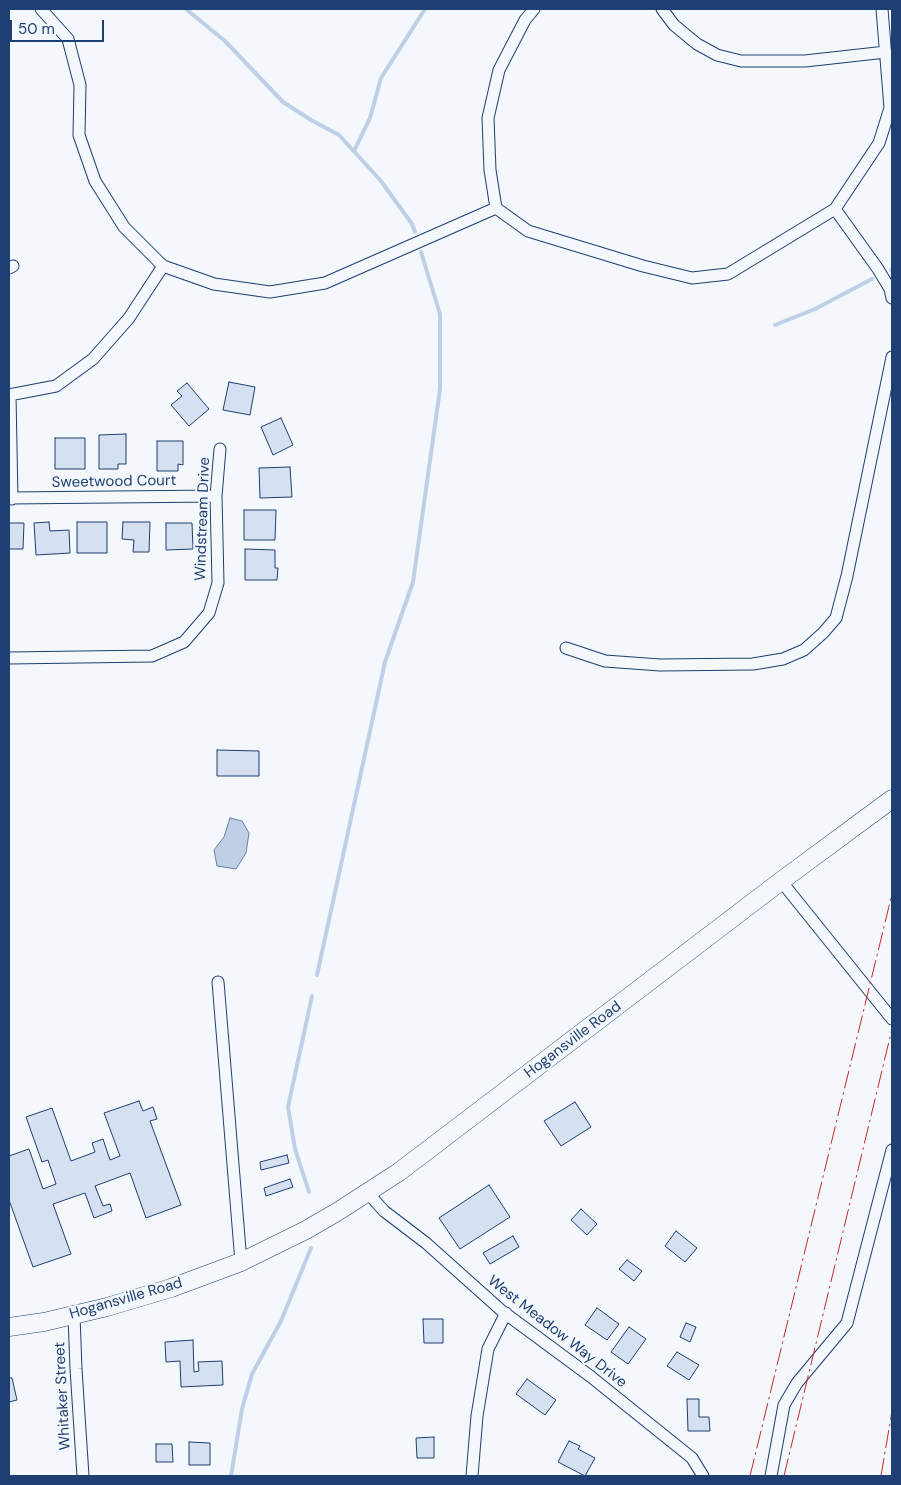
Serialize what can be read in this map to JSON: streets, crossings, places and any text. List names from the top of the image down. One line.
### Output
{"streets":{"main road":["Hogansville Road"],"street":["Sweetwood Court","Windstream Drive","West Meadow Way Drive","Whitaker Street"]},"crossings":[["Sweetwood Court","Windstream Drive"],["Hogansville Road","West Meadow Way Drive"],["Hogansville Road","Whitaker Street"]],"scale_bar":"50 m"}
